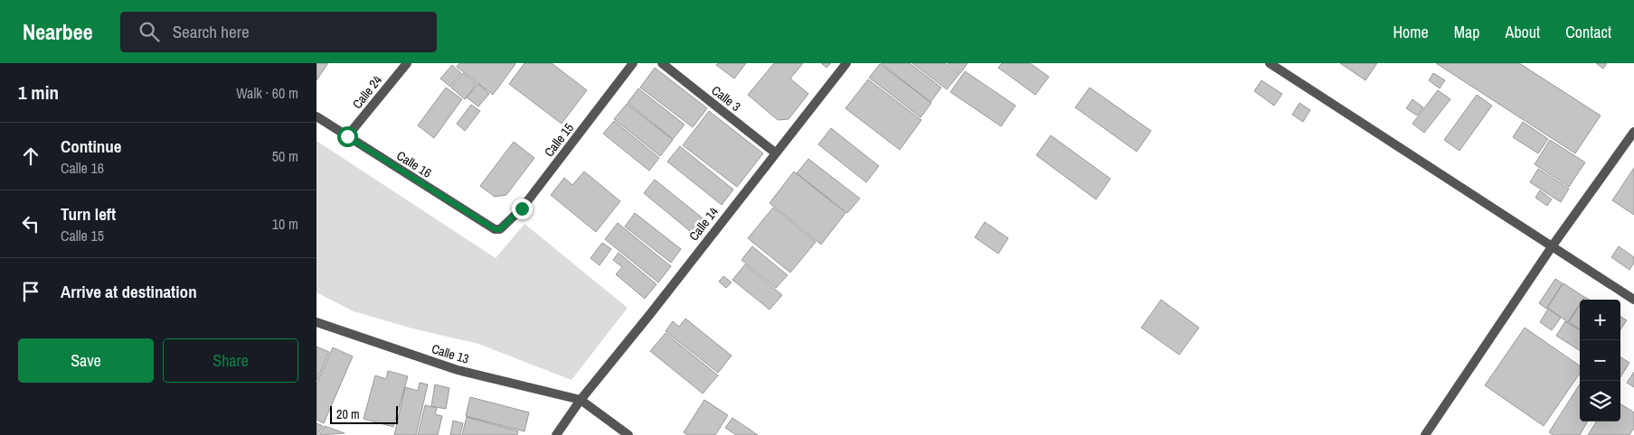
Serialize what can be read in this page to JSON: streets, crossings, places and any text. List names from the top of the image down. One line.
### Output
{"streets":{"street":["Calle 24","Calle 3","Calle 15","Calle 16","Calle 14","Calle 13"]},"crossings":[["Calle 24","Calle 16"],["Calle 3","Calle 14"],["Calle 15","Calle 16"],["Calle 14","Calle 13"]],"scale_bar":"20 m","page":{"header":"Nearbee","search":"Search here","nav":["Home","Map","About","Contact"],"heading":["1 min","Walk · 60 m"],"list":[["Continue","Calle 16","50 m"],["Turn left","Calle 15","10 m"],"Arrive at destination"],"map_buttons":["+","−"],"buttons":["Save","Share"],"scale":"20 m"}}
